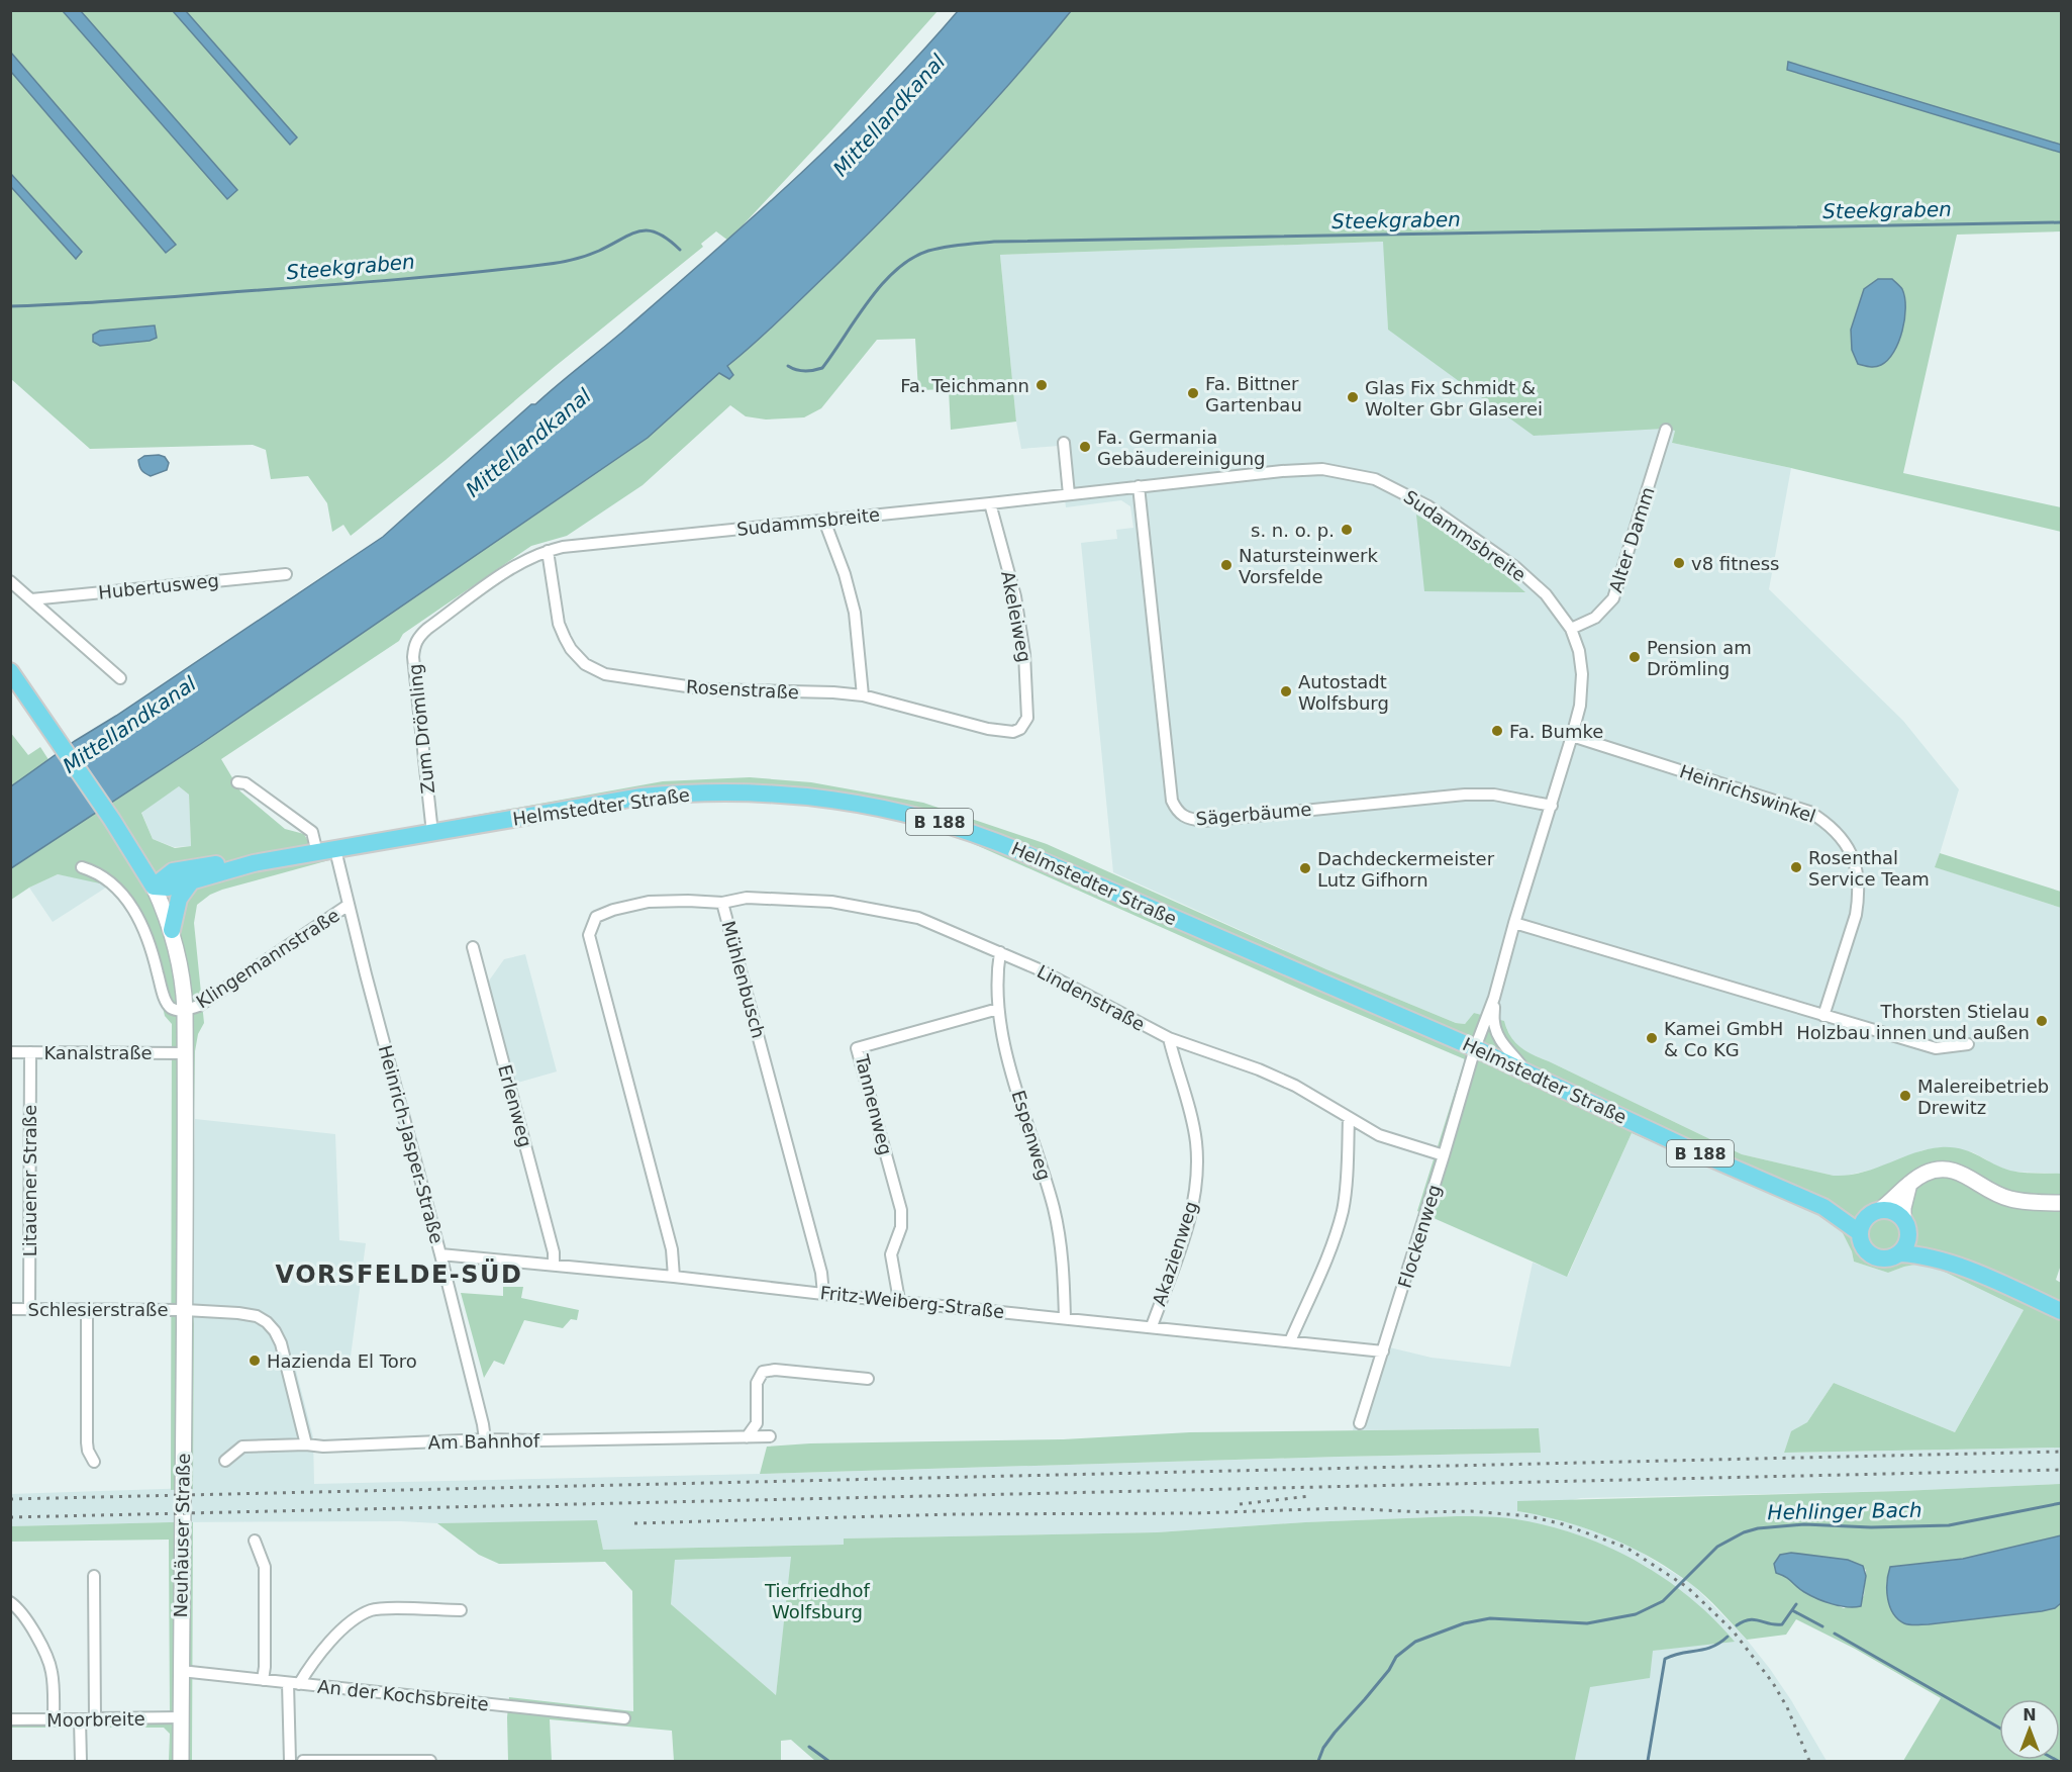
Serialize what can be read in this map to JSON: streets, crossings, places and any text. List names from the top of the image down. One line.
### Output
{"streets":{"main road":["Helmstedter Straße","B 188","Neuhäuser Straße"],"street":["Sudammsbreite","Alter Damm","Hubertusweg","Akeleiweg","Rosenstraße","Zum Drömling","Heinrichswinkel","Sägerbäume","Klingemannstraße","Mühlenbusch","Lindenstraße","Kanalstraße","Tannenweg","Erlenweg","Espenweg","Heinrich-Jasper-Straße","Litauener Straße","Flockenweg","Akazienweg","Fritz-Weiberg-Straße","Schlesierstraße","Am Bahnhof","An der Kochsbreite","Moorbreite"]},"crossings":[["Sudammsbreite","Alter Damm"],["Sudammsbreite","Akeleiweg"],["Sudammsbreite","Rosenstraße"],["Sudammsbreite","Zum Drömling"],["Sudammsbreite","Heinrichswinkel"],["Sudammsbreite","Helmstedter Straße"],["Sudammsbreite","Sägerbäume"],["Sudammsbreite","Flockenweg"],["Akeleiweg","Rosenstraße"],["Rosenstraße","Zum Drömling"],["Zum Drömling","Helmstedter Straße"],["Helmstedter Straße","B 188"],["Helmstedter Straße","Heinrich-Jasper-Straße"],["Helmstedter Straße","Flockenweg"],["Helmstedter Straße","Neuhäuser Straße"],["Klingemannstraße","Heinrich-Jasper-Straße"],["Klingemannstraße","Neuhäuser Straße"],["Mühlenbusch","Lindenstraße"],["Mühlenbusch","Fritz-Weiberg-Straße"],["Lindenstraße","Espenweg"],["Lindenstraße","Flockenweg"],["Lindenstraße","Akazienweg"],["Kanalstraße","Litauener Straße"],["Kanalstraße","Neuhäuser Straße"],["Tannenweg","Espenweg"],["Tannenweg","Fritz-Weiberg-Straße"],["Erlenweg","Fritz-Weiberg-Straße"],["Espenweg","Fritz-Weiberg-Straße"],["Heinrich-Jasper-Straße","Fritz-Weiberg-Straße"],["Heinrich-Jasper-Straße","Am Bahnhof"],["Litauener Straße","Schlesierstraße"],["Flockenweg","Fritz-Weiberg-Straße"],["Akazienweg","Fritz-Weiberg-Straße"],["Schlesierstraße","Neuhäuser Straße"],["Neuhäuser Straße","An der Kochsbreite"],["Neuhäuser Straße","Moorbreite"]],"districts":["VORSFELDE-SÜD"],"water":["Mittellandkanal","Steekgraben","Hehlinger Bach"],"parks":["Tierfriedhof Wolfsburg"],"places":["Fa. Teichmann","Fa. Bittner Gartenbau","Glas Fix Schmidt & Wolter Gbr Glaserei","Fa. Germania Gebäudereinigung","s. n. o. p.","v8 fitness","Natursteinwerk Vorsfelde","Pension am Drömling","Autostadt Wolfsburg","Fa. Bumke","Rosenthal Service Team","Dachdeckermeister Lutz Gifhorn","Thorsten Stielau Holzbau innen und außen","Kamei GmbH & Co KG","Malereibetrieb Drewitz","Hazienda El Toro"],"north":"top"}
